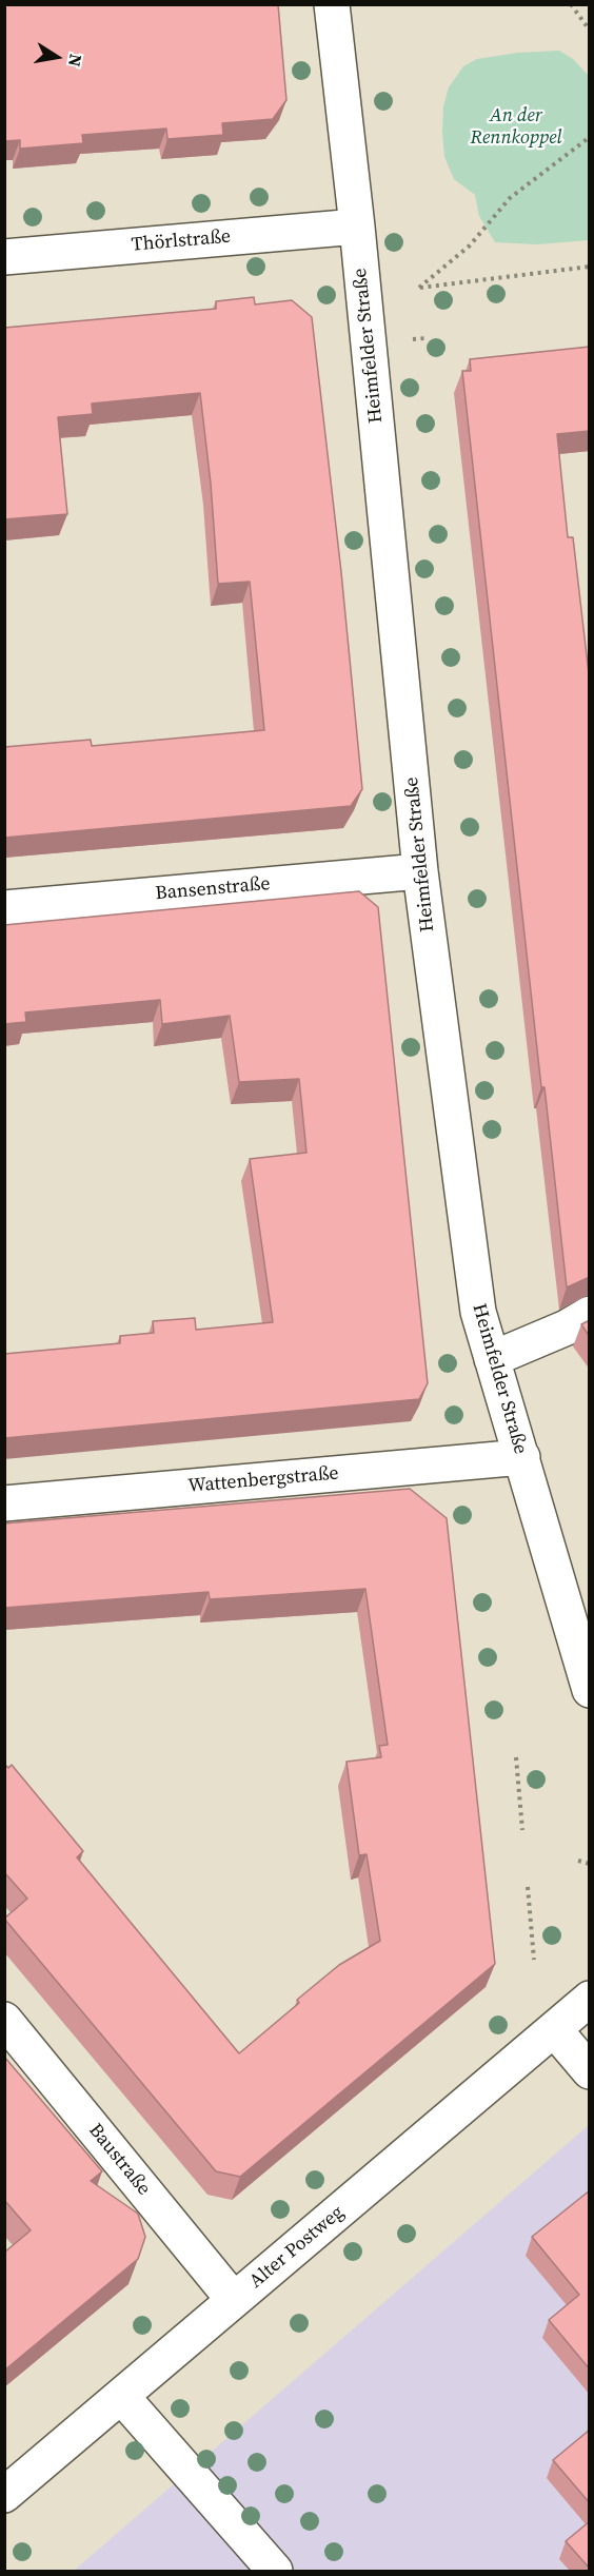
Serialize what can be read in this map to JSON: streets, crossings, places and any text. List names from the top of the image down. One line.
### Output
{"streets":{"street":["Thörlstraße","Heimfelder Straße","Bansenstraße","Wattenbergstraße","Baustraße","Alter Postweg"]},"crossings":[["Thörlstraße","Heimfelder Straße"],["Heimfelder Straße","Bansenstraße"],["Heimfelder Straße","Wattenbergstraße"],["Baustraße","Alter Postweg"]],"parks":["An der Rennkoppel"],"north":"right"}
